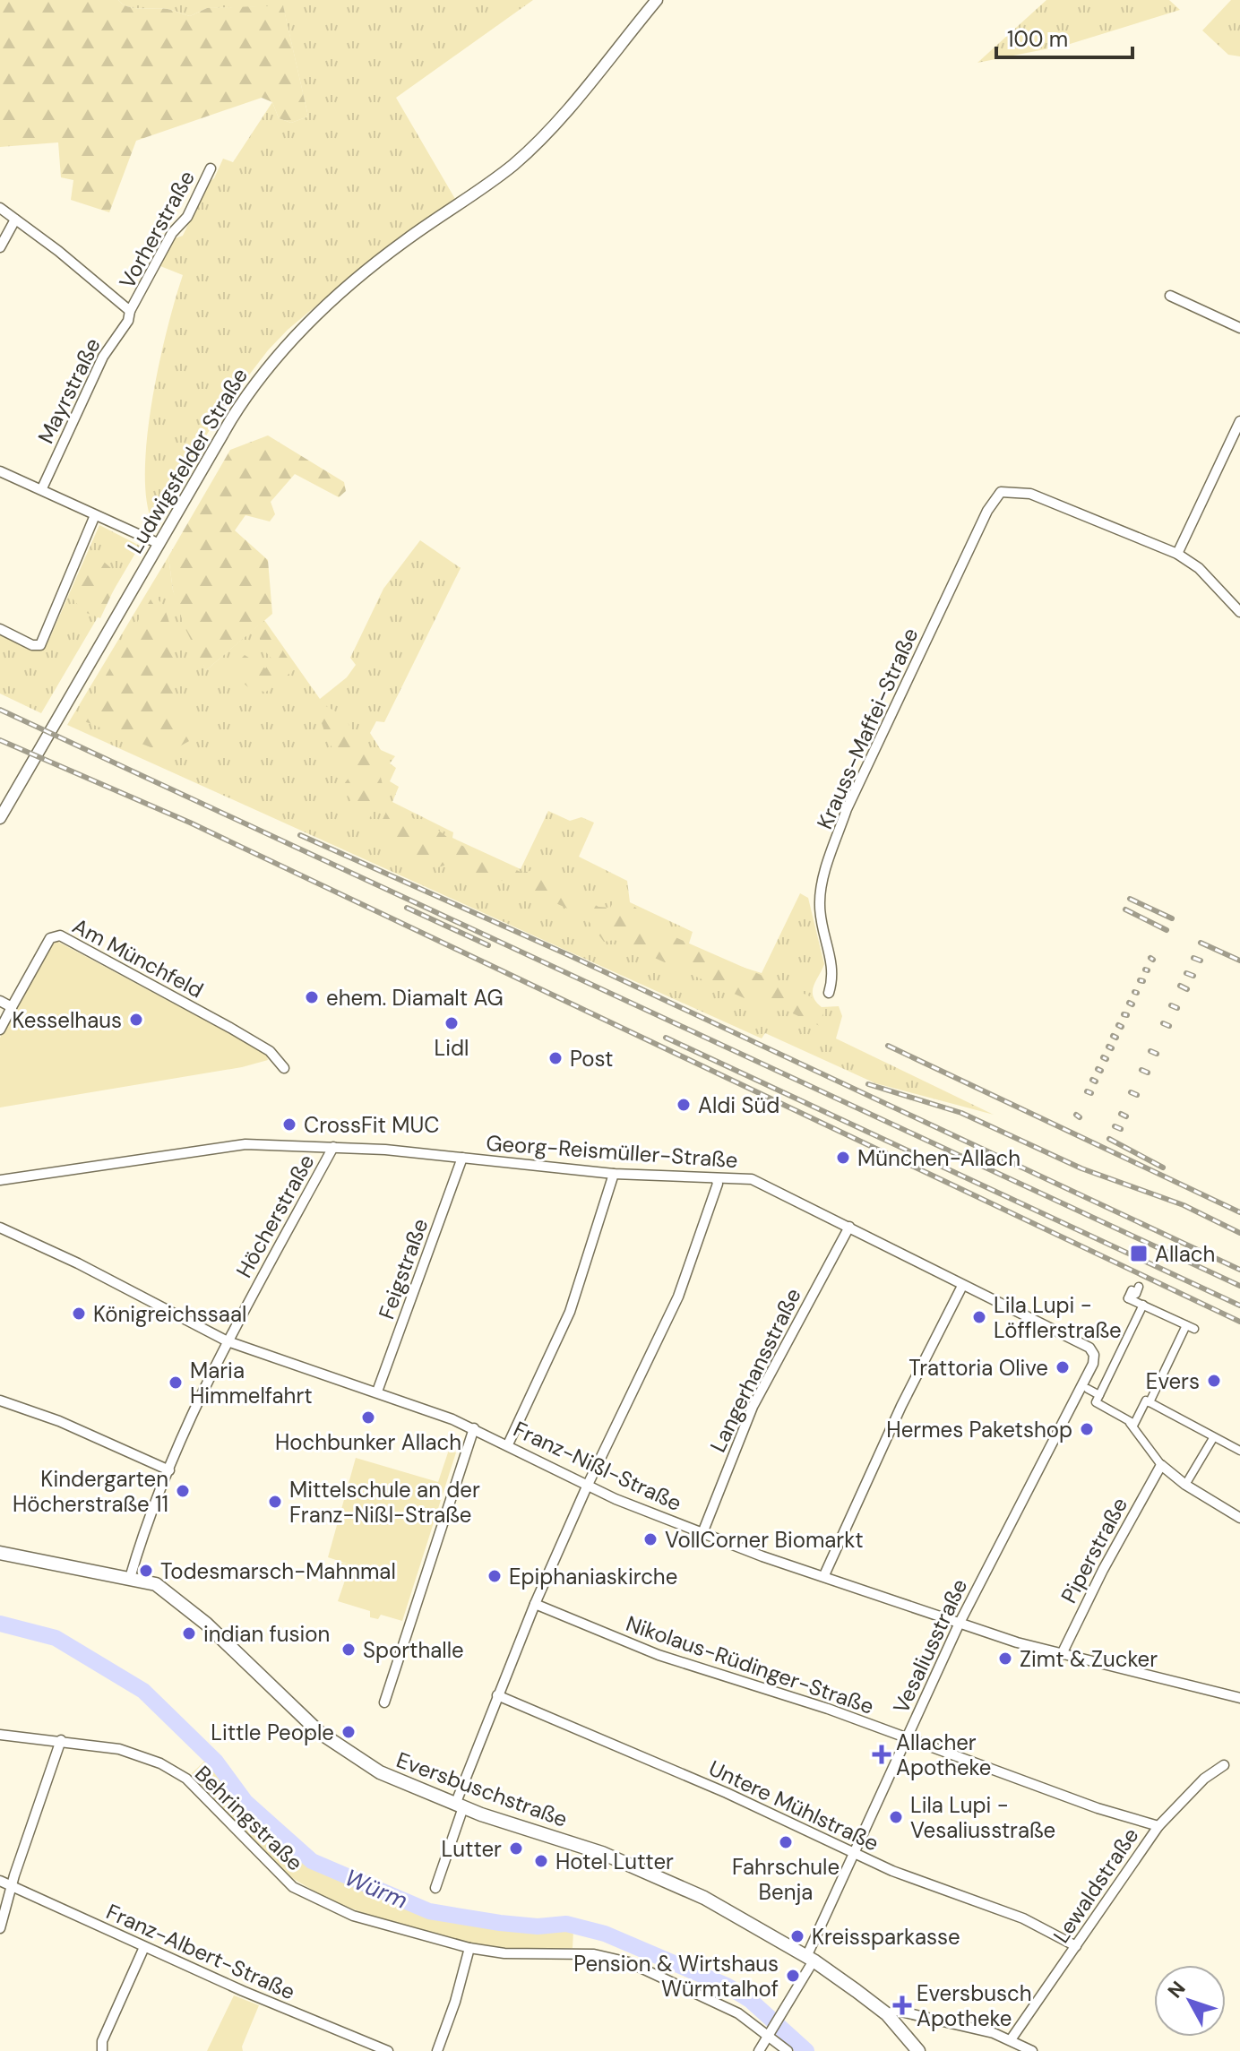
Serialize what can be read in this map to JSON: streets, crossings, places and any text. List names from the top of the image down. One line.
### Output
{"streets":{"main road":["Eversbuschstraße"],"street":["Vorherstraße","Mayrstraße","Ludwigsfelder Straße","Krauss-Maffei-Straße","Am Münchfeld","Georg-Reismüller-Straße","Höcherstraße","Feigstraße","Langerhansstraße","Franz-Nißl-Straße","Piperstraße","Vesaliusstraße","Nikolaus-Rüdinger-Straße","Untere Mühlstraße","Behringstraße","Lewaldstraße","Franz-Albert-Straße"]},"crossings":[["Vorherstraße","Mayrstraße"],["Georg-Reismüller-Straße","Höcherstraße"],["Georg-Reismüller-Straße","Feigstraße"],["Georg-Reismüller-Straße","Langerhansstraße"],["Georg-Reismüller-Straße","Vesaliusstraße"],["Höcherstraße","Franz-Nißl-Straße"],["Höcherstraße","Eversbuschstraße"],["Feigstraße","Franz-Nißl-Straße"],["Langerhansstraße","Franz-Nißl-Straße"],["Franz-Nißl-Straße","Piperstraße"],["Franz-Nißl-Straße","Vesaliusstraße"],["Vesaliusstraße","Nikolaus-Rüdinger-Straße"],["Vesaliusstraße","Eversbuschstraße"],["Vesaliusstraße","Untere Mühlstraße"],["Vesaliusstraße","Behringstraße"],["Nikolaus-Rüdinger-Straße","Lewaldstraße"],["Untere Mühlstraße","Lewaldstraße"]],"water":["Würm"],"places":{"other":["ehem. Diamalt AG","Kesselhaus","Lidl","Post","Aldi Süd","CrossFit MUC","München-Allach","Königreichssaal","Lila Lupi - Löfflerstraße","Trattoria Olive","Evers","Maria Himmelfahrt","Hochbunker Allach","Hermes Paketshop","Kindergarten Höcherstraße 11","Mittelschule an der Franz-Nißl-Straße","VollCorner Biomarkt","Todesmarsch-Mahnmal","Epiphaniaskirche","indian fusion","Sporthalle","Zimt & Zucker","Little People","Lila Lupi - Vesaliusstraße","Fahrschule Benja","Lutter","Hotel Lutter","Kreissparkasse","Pension & Wirtshaus Würmtalhof"],"transit":["Allach"],"health":["Allacher Apotheke","Eversbusch Apotheke"]},"scale_bar":"100 m","north":"top left"}
